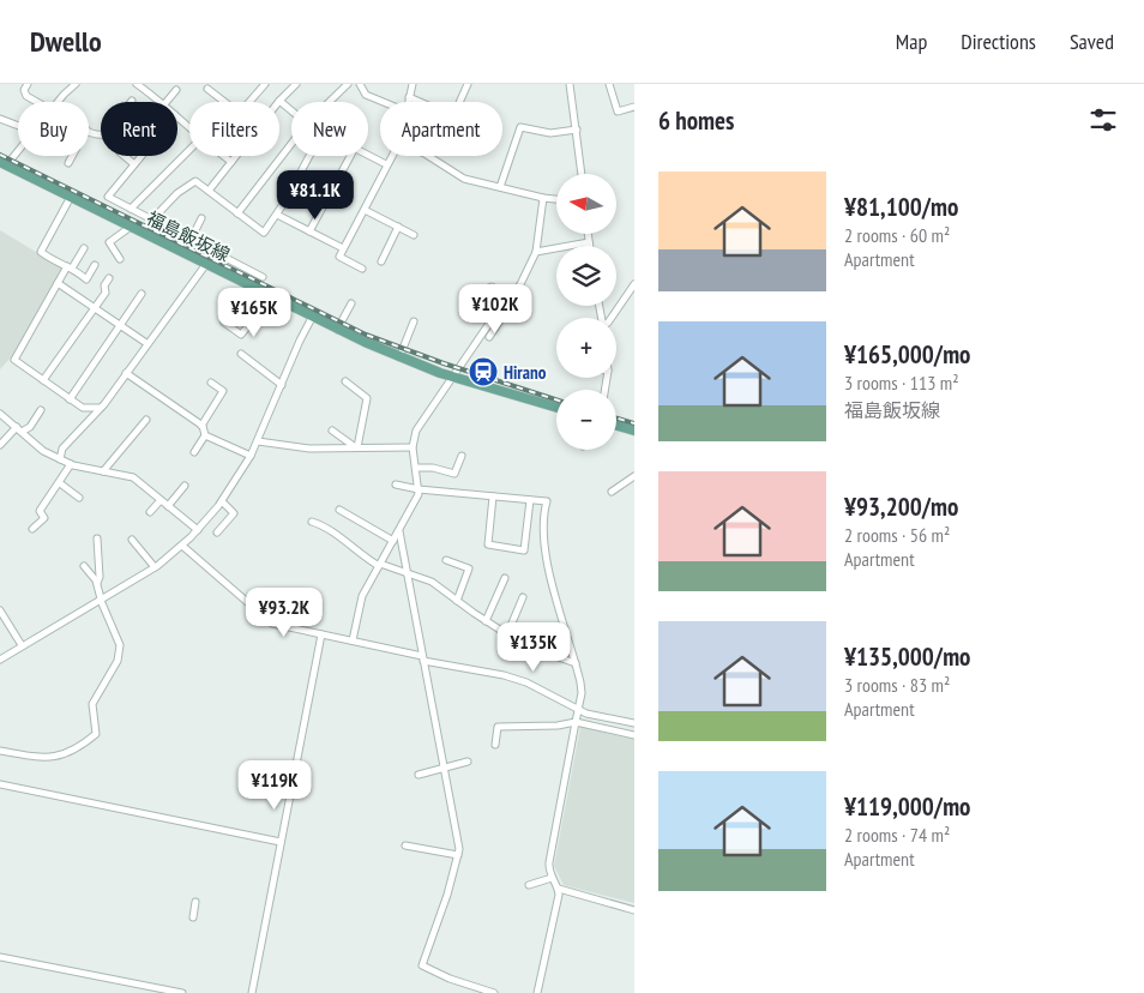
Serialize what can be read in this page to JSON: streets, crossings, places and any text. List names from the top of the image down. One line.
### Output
{"streets":{"main road":["福島飯坂線"]},"places":{"station":["Hirano"]},"north":"left","page":{"header":"Dwello","nav":["Map","Directions","Saved"],"heading":"6 homes","chip":["Buy","Rent","Filters","New","Apartment"],"list":[{"name":"¥81,100/mo","note":"2 rooms · 60 m² · Apartment"},{"name":"¥165,000/mo","note":"3 rooms · 113 m² · 福島飯坂線"},{"name":"¥93,200/mo","note":"2 rooms · 56 m² · Apartment"},{"name":"¥135,000/mo","note":"3 rooms · 83 m² · Apartment"},{"name":"¥119,000/mo","note":"2 rooms · 74 m² · Apartment"}],"price":["¥81.1K","¥102K","¥165K","¥93.2K","¥135K","¥119K"],"map_buttons":["+","−"]}}
